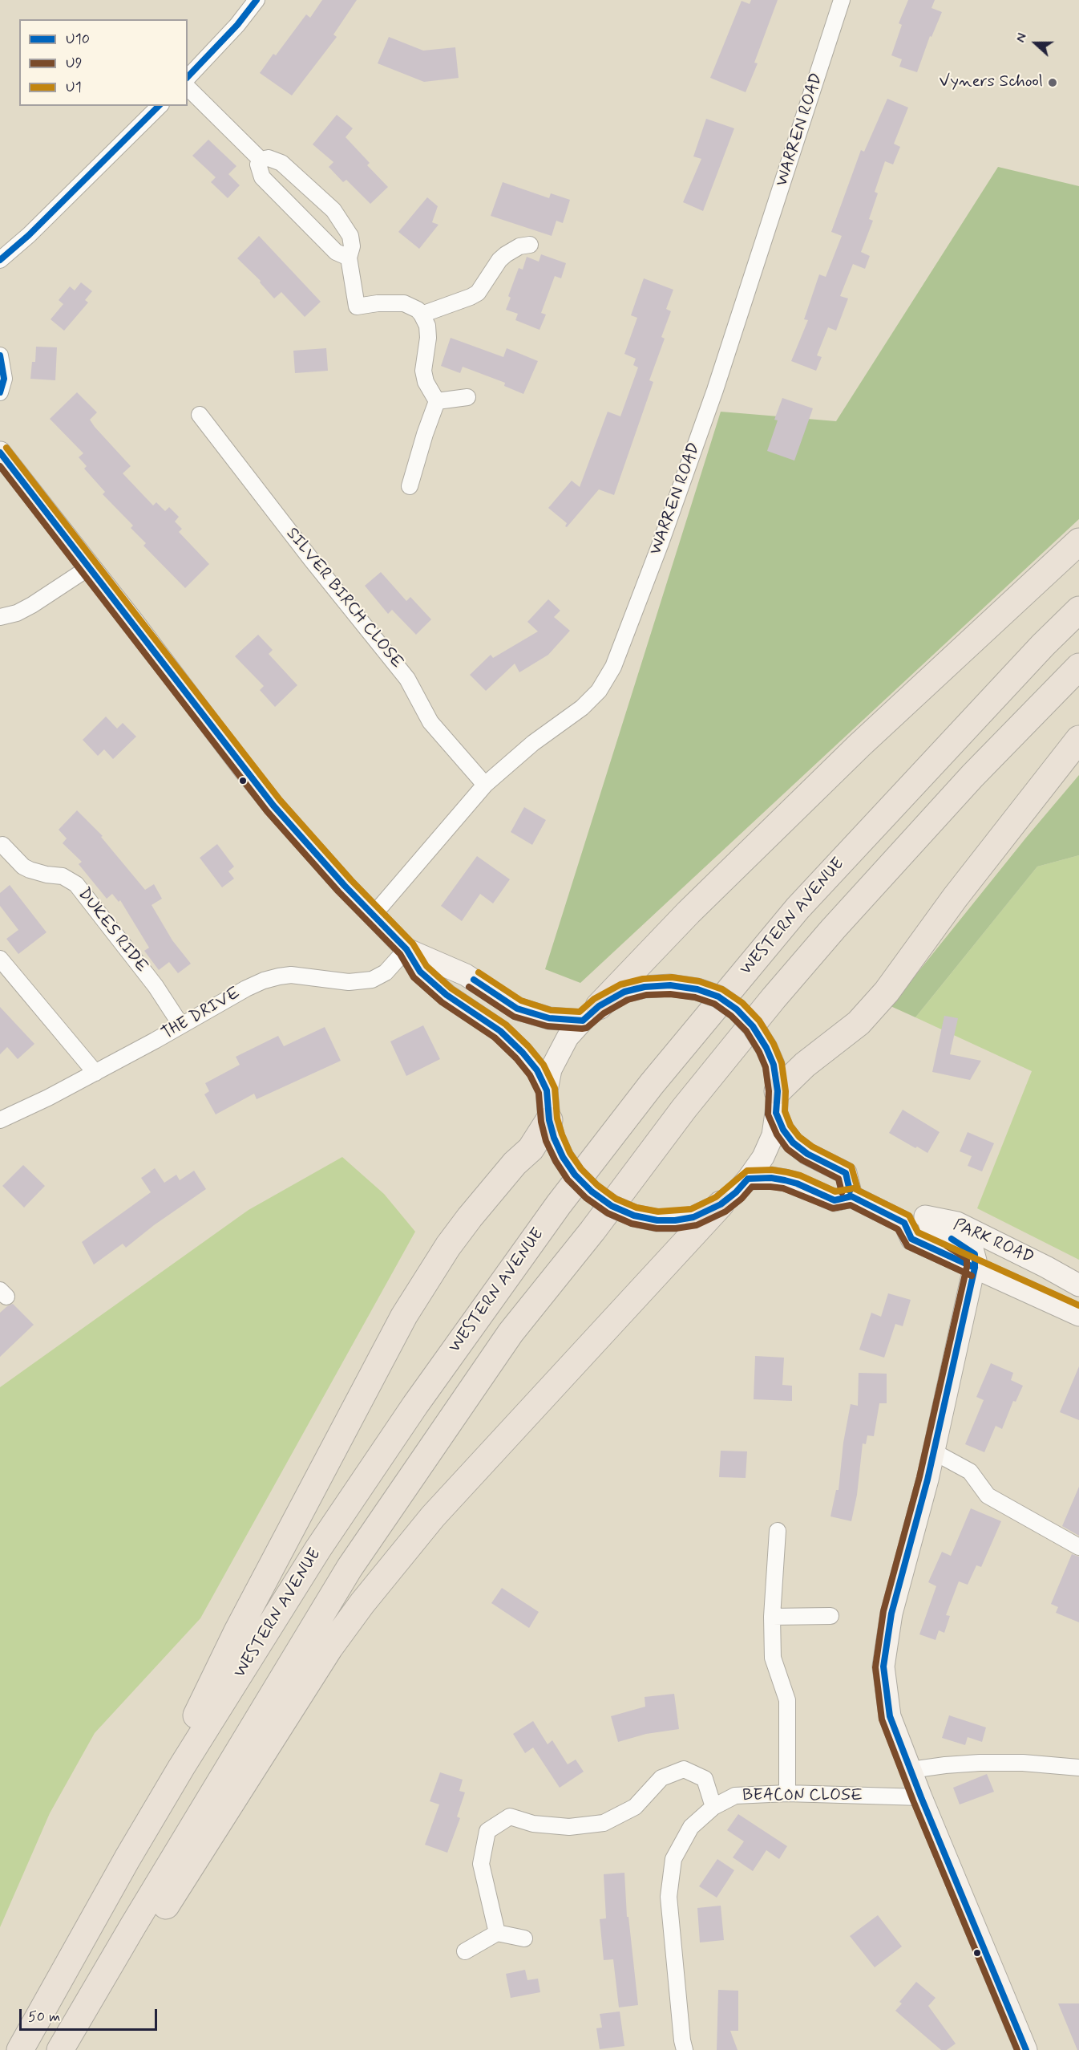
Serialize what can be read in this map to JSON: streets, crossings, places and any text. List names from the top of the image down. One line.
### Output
{"streets":{"highway":["WESTERN AVENUE"],"main road":["PARK ROAD"],"street":["WARREN ROAD","SILVER BIRCH CLOSE","DUKES RIDE","THE DRIVE","BEACON CLOSE"]},"crossings":[["WARREN ROAD","SILVER BIRCH CLOSE"],["DUKES RIDE","THE DRIVE"]],"places":["Vyners School"],"lines":["transit line U10","transit line U1","transit line U9"],"legend":["U10","U9","U1"],"scale_bar":"50 m","north":"left"}
